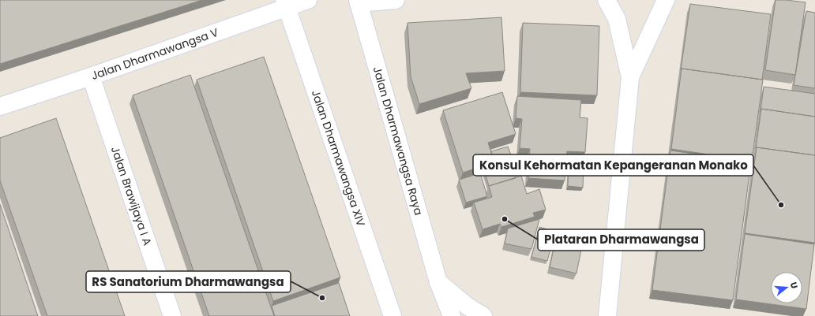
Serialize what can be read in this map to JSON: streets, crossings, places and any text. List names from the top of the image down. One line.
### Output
{"streets":{"street":["Jalan Dharmawangsa V","Jalan Dharmawangsa Raya","Jalan Dharmawangsa XIV","Jalan Brawijaya I A"]},"crossings":[["Jalan Dharmawangsa V","Jalan Dharmawangsa XIV"],["Jalan Dharmawangsa V","Jalan Brawijaya I A"]],"places":["Konsul Kehormatan Kepangeranan Monako","Plataran Dharmawangsa","RS Sanatorium Dharmawangsa"],"north":"right"}
